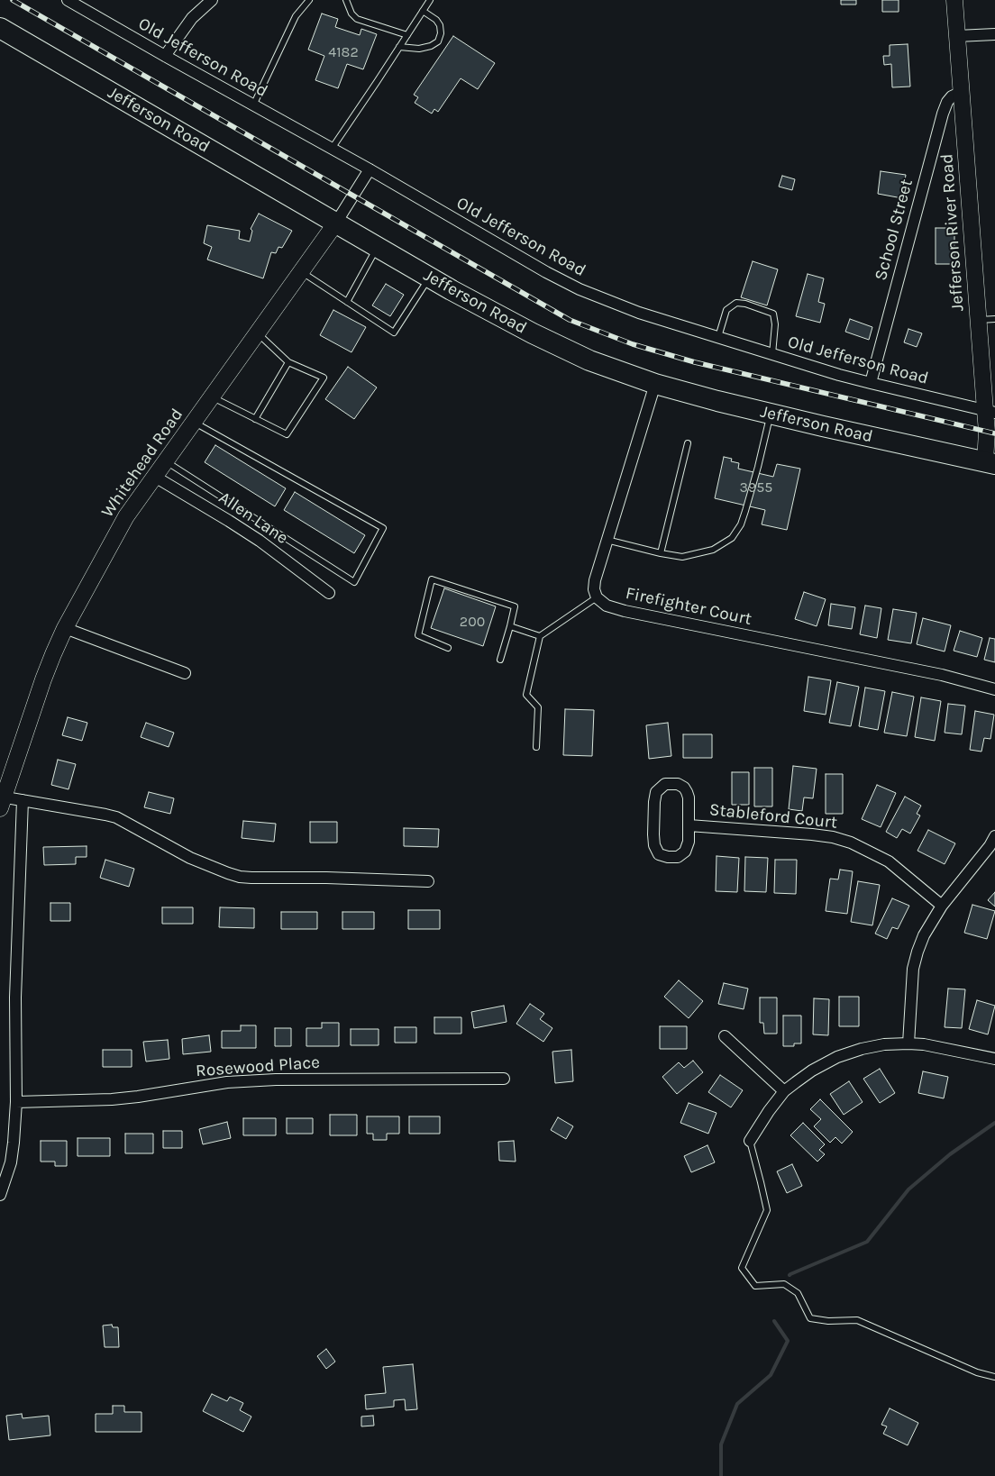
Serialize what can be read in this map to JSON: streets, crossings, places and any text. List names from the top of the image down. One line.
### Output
{"streets":{"highway":["Jefferson Road"],"main road":["Jefferson River Road","Whitehead Road"],"street":["Old Jefferson Road","School Street","Allen Lane","Firefighter Court","Stableford Court","Rosewood Place"]},"crossings":[["Old Jefferson Road","School Street"],["Old Jefferson Road","Jefferson River Road"],["Old Jefferson Road","Whitehead Road"],["Jefferson Road","Jefferson River Road"],["Jefferson Road","Whitehead Road"],["School Street","Jefferson River Road"],["Whitehead Road","Allen Lane"]],"house_numbers":["4182","3955","200"]}
